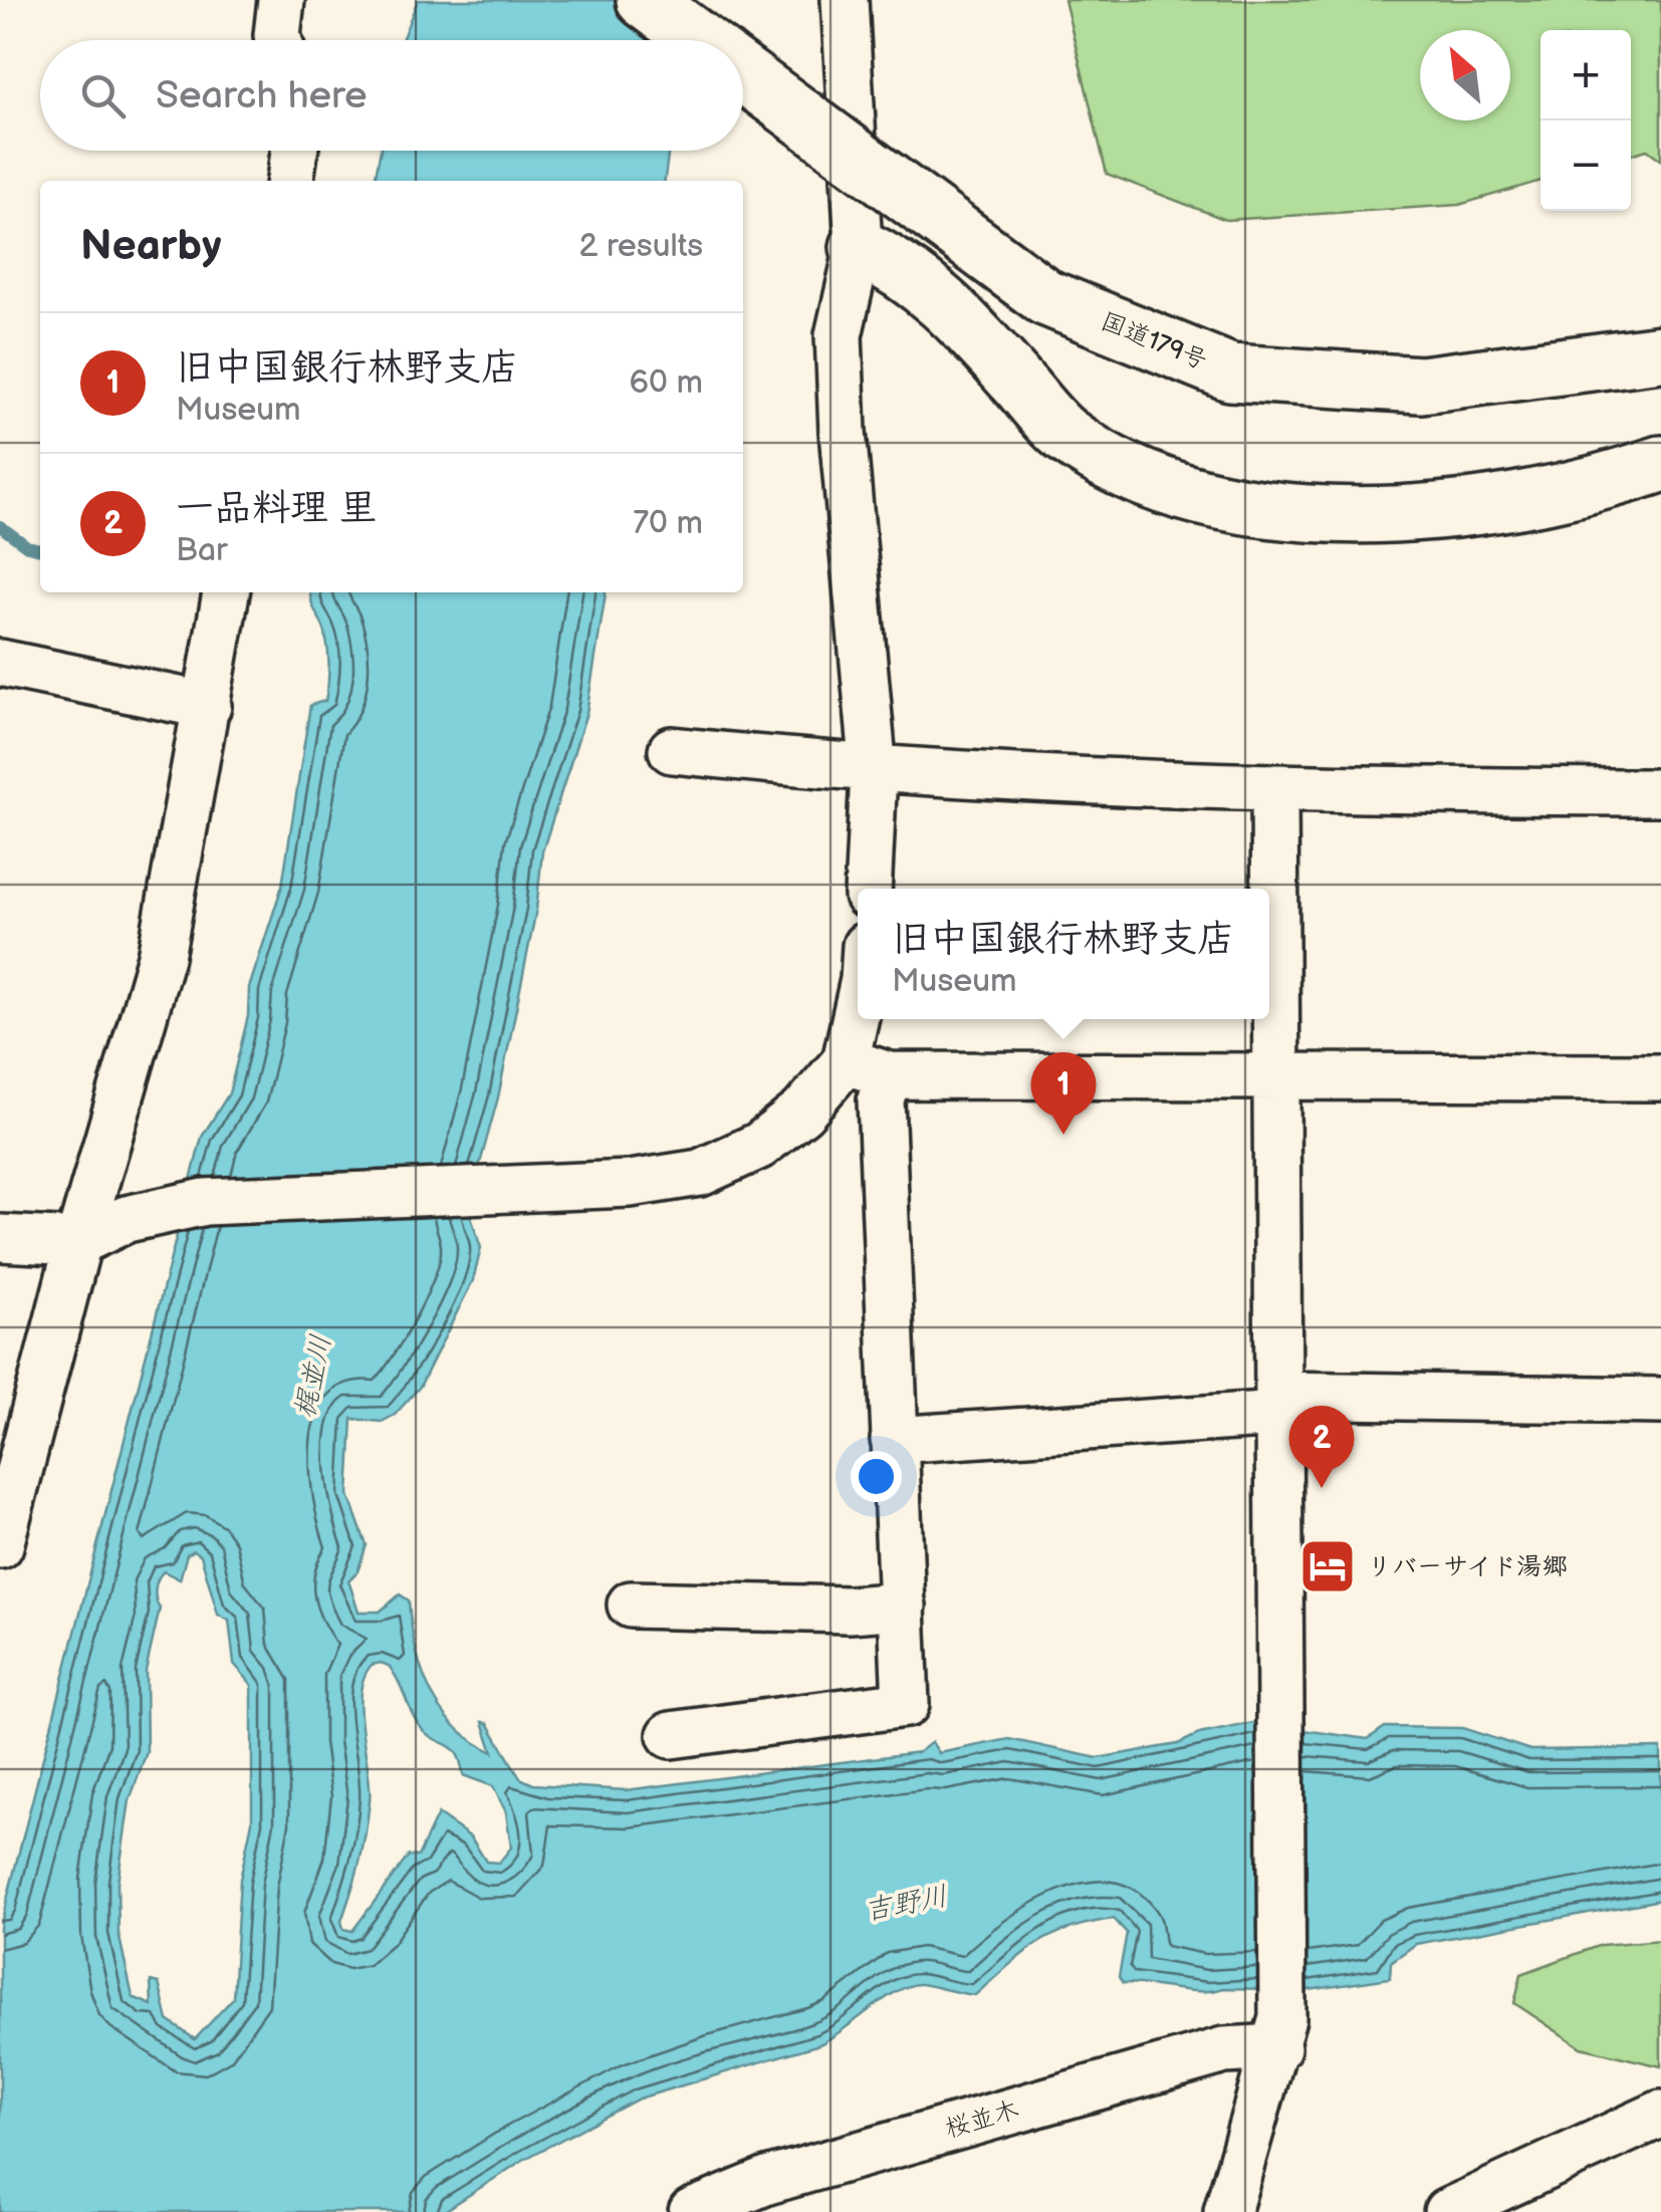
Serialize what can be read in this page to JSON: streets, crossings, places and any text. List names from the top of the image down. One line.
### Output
{"streets":{"highway":["国道179号"],"street":["桜並木"]},"water":["梶並川","吉野川"],"places":{"hotel":["リバーサイド湯郷"]},"north":"top left","page":{"map_buttons":["+","−"],"search":"Search here","heading":["Nearby","2 results"],"list":[{"mark":"1","name":"旧中国銀行林野支店","note":"Museum","value":"60 m"},{"mark":"2","name":"一品料理 里","note":"Bar","value":"70 m"}],"popup":["旧中国銀行林野支店","Museum"],"pins":["1","2"]}}
